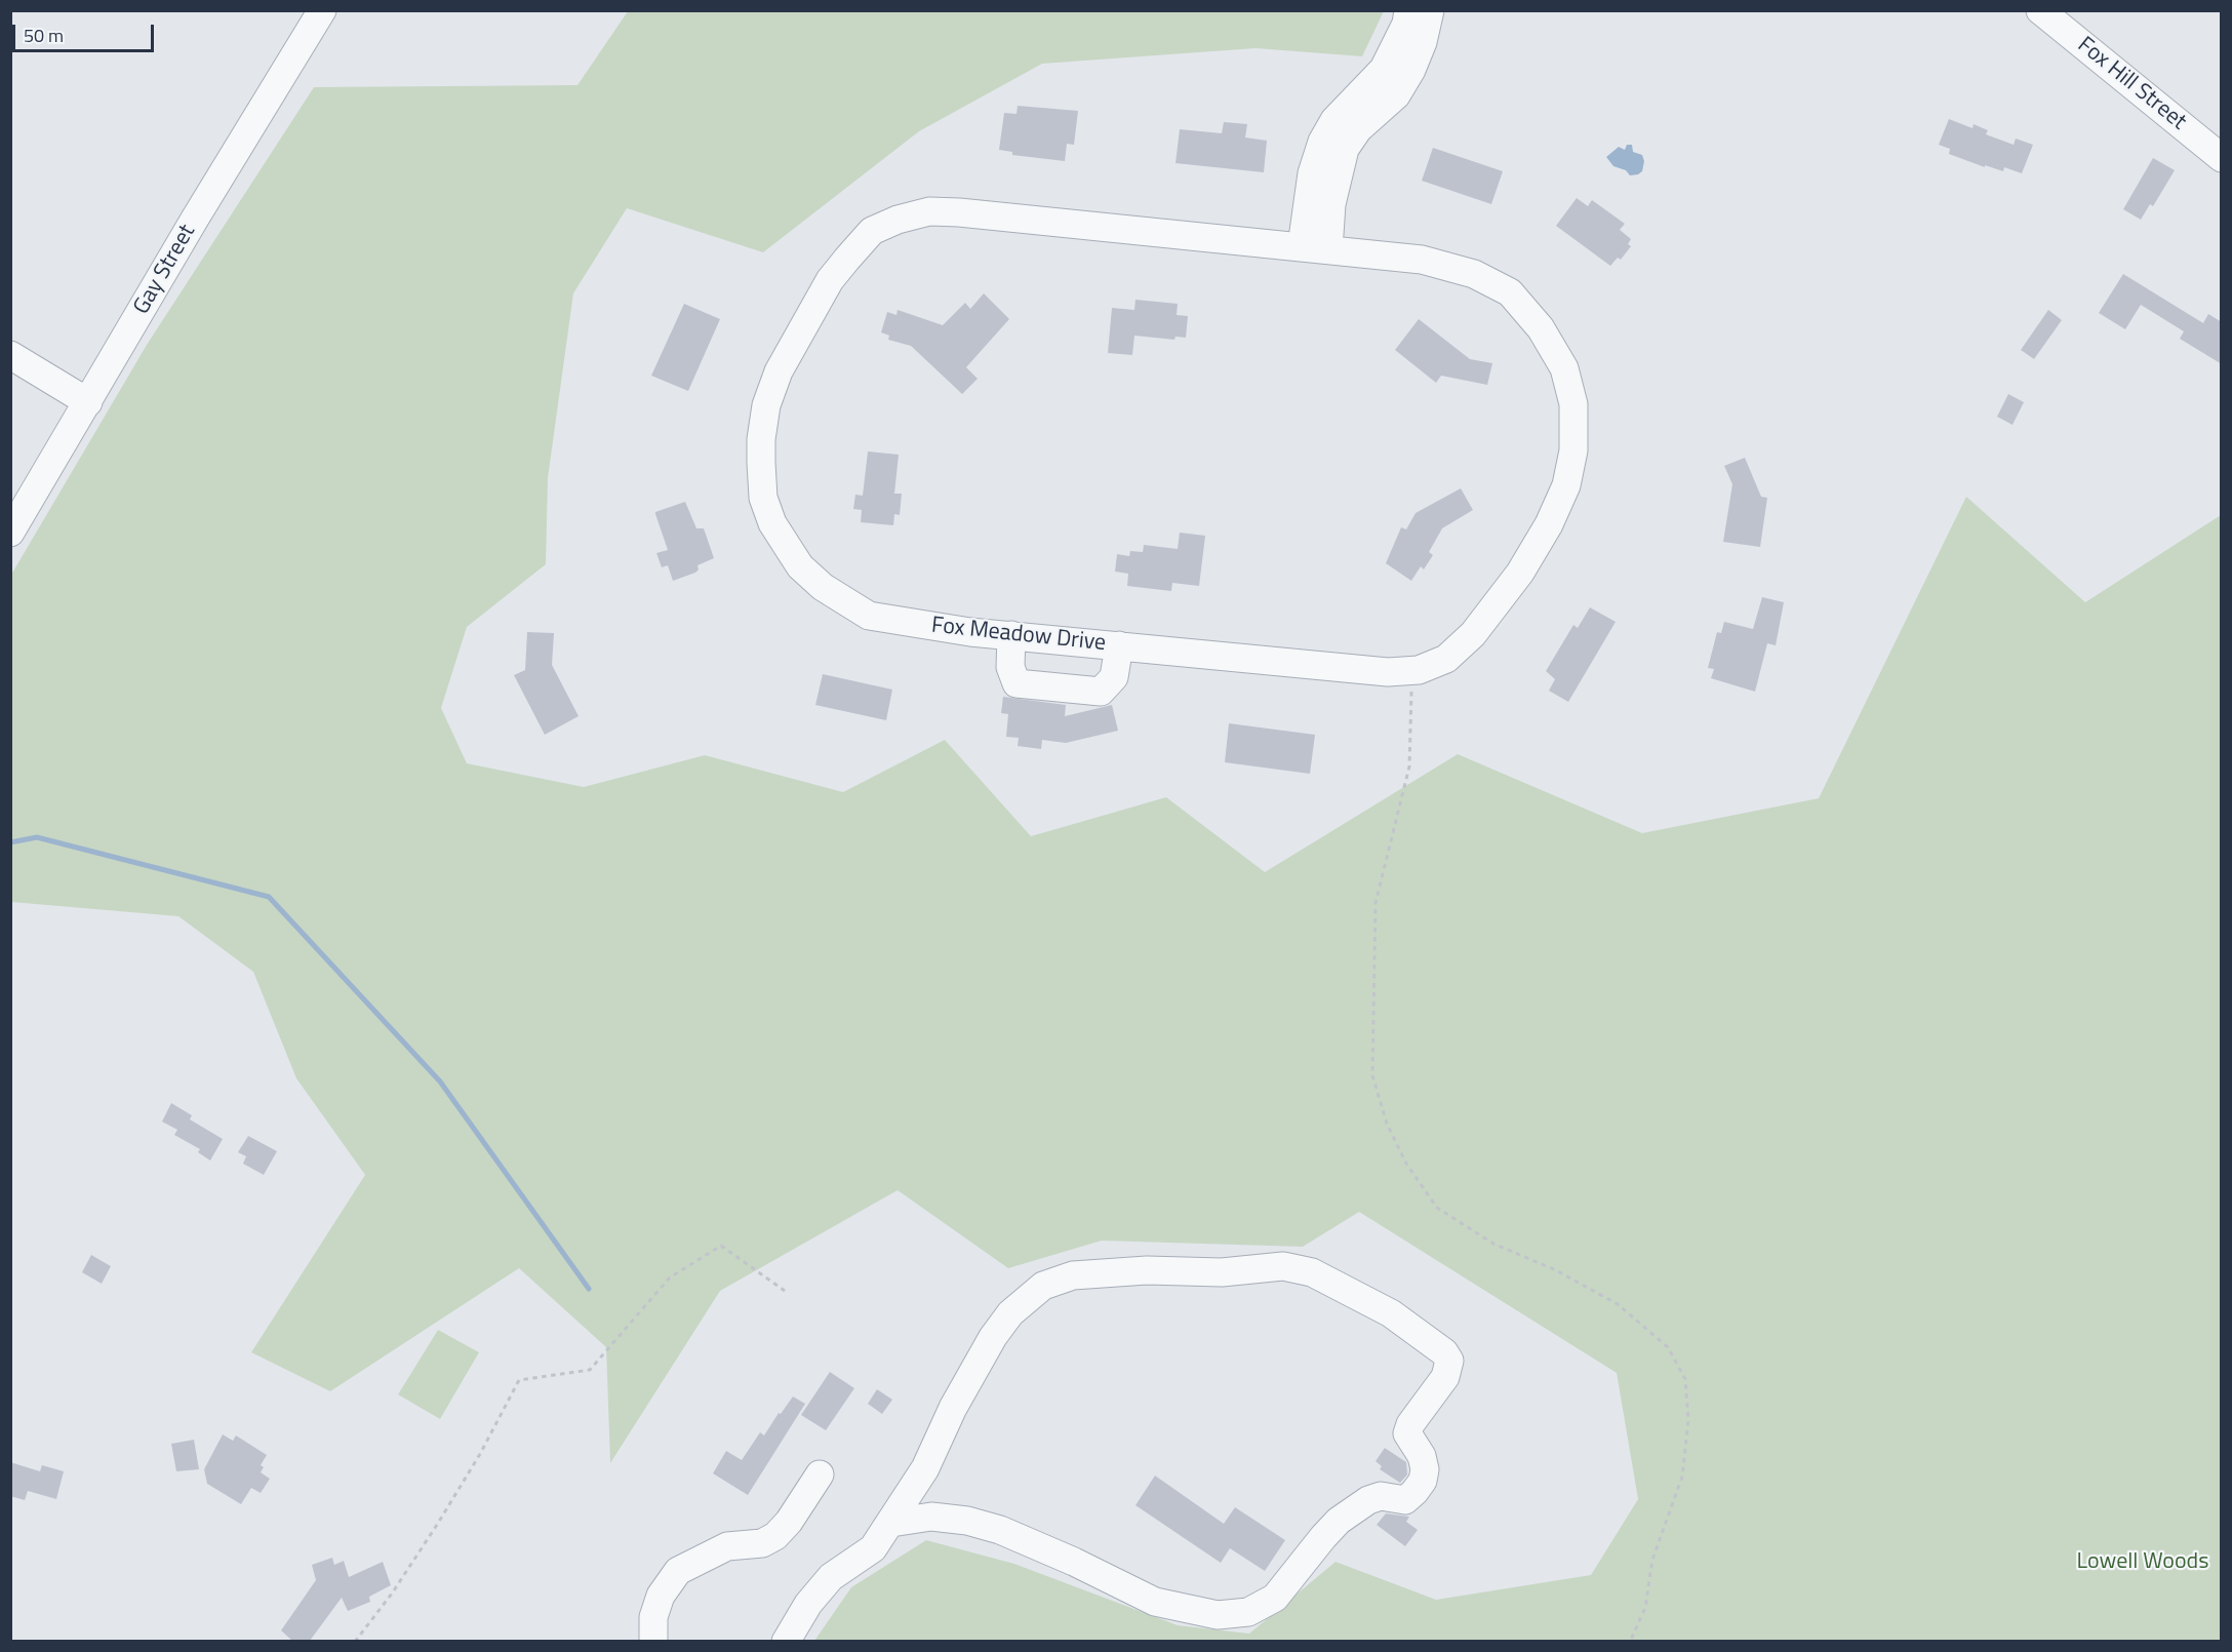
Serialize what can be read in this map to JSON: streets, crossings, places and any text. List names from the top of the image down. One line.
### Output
{"streets":{"street":["Fox Hill Street","Gay Street","Fox Meadow Drive"]},"parks":["Lowell Woods"],"scale_bar":"50 m"}
